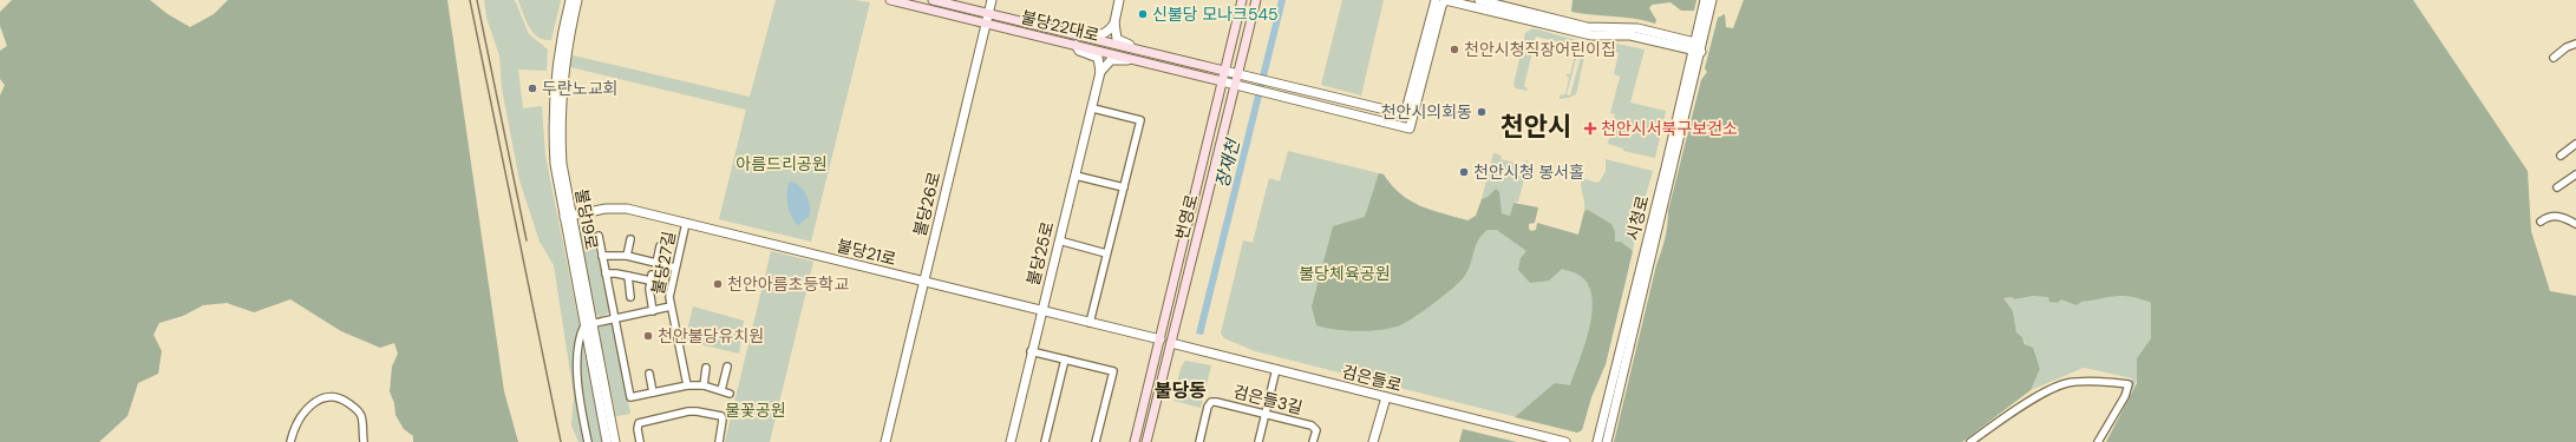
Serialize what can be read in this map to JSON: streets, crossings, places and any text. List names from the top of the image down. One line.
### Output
{"streets":{"main road":["불당22대로","번영로"],"street":["불당26로","시청로","불당19로","불당21로","불당25로","불당27길","검은들로","검은들3길"]},"crossings":[["불당22대로","불당26로"],["불당22대로","번영로"],["불당26로","불당21로"],["번영로","불당21로"],["번영로","검은들로"],["불당19로","불당21로"],["불당19로","불당27길"],["불당21로","불당25로"],["불당21로","불당27길"]],"districts":["천안시","불당동"],"water":["장재천"],"parks":["아름드리공원","불당체육공원","물꽃공원"],"places":{"other":["신불당 모나크545","천안시청직장어린이집","두란노교회","천안시의회동","천안시청 봉서홀","천안아름초등학교","천안불당유치원"],"health":["천안시서북구보건소"]}}
